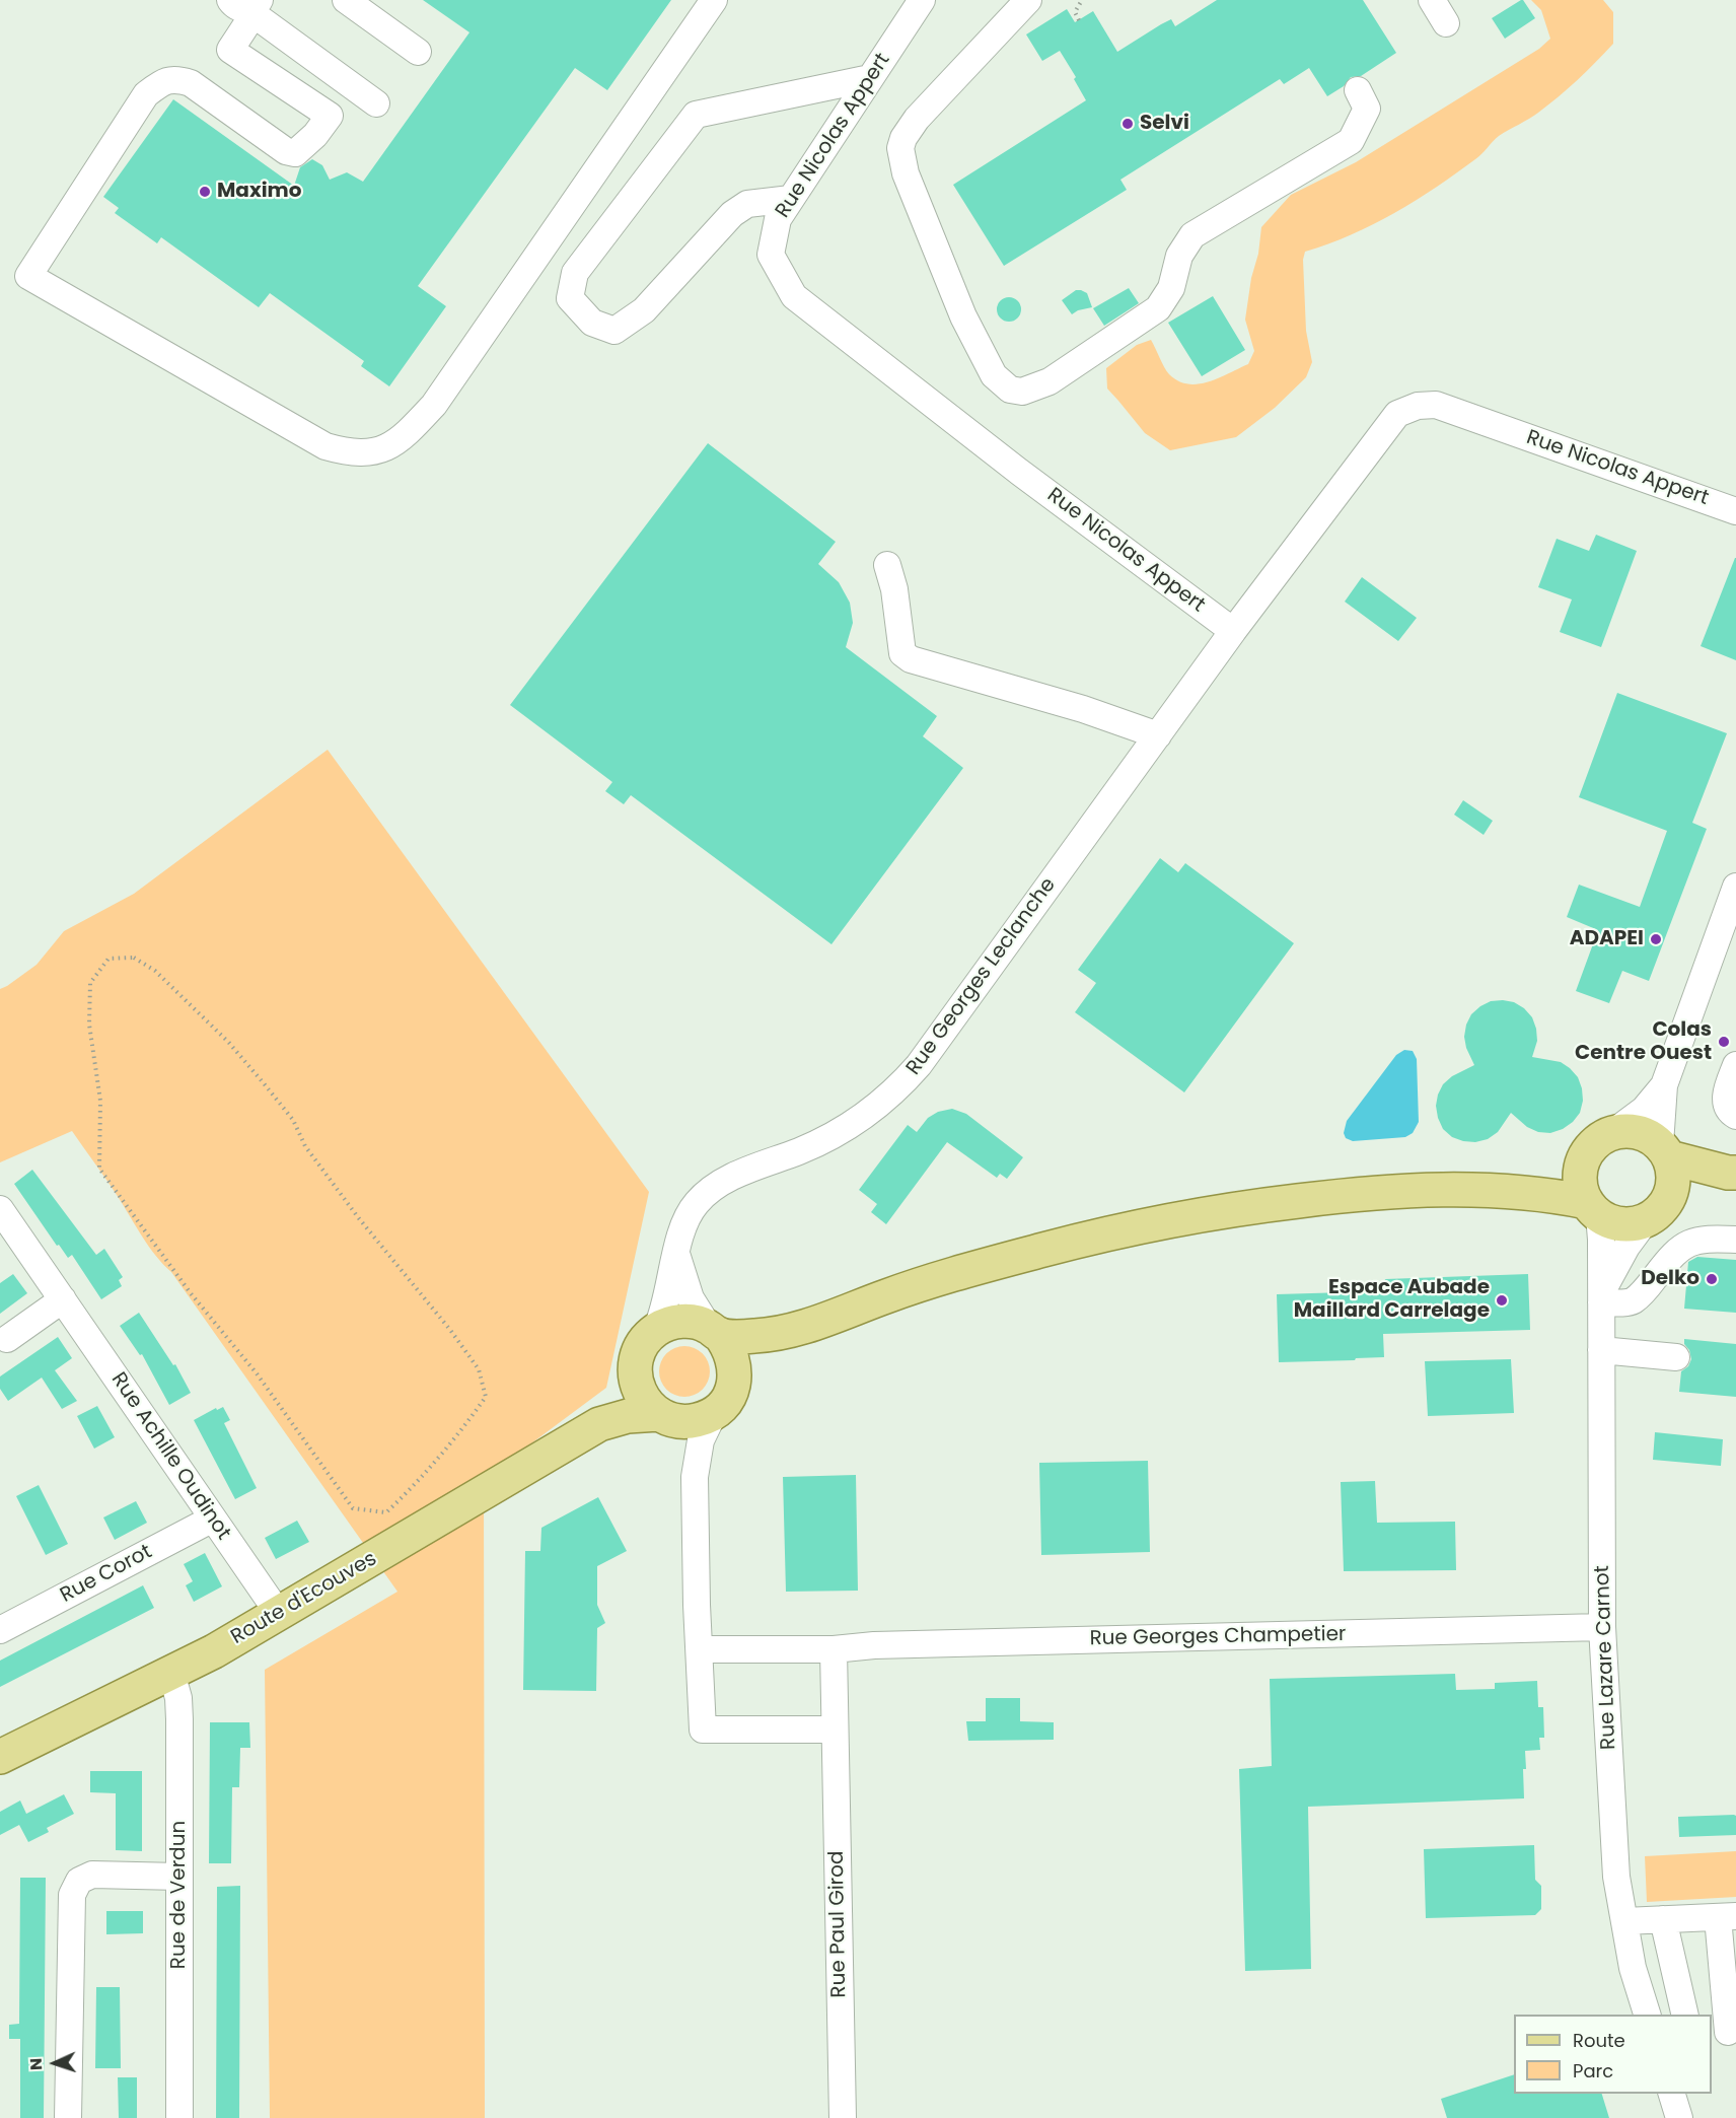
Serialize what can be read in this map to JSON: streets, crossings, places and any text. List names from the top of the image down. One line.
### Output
{"streets":{"main road":["Route d'Ecouves"],"street":["Rue Nicolas Appert","Rue Georges Leclanche","Rue Achille Oudinot","Rue Corot","Rue Georges Champetier","Rue Lazare Carnot","Rue de Verdun","Rue Paul Girod"]},"crossings":[["Rue Nicolas Appert","Rue Georges Leclanche"],["Rue Achille Oudinot","Rue Corot"],["Rue Achille Oudinot","Route d'Ecouves"],["Route d'Ecouves","Rue de Verdun"],["Rue Georges Champetier","Rue Lazare Carnot"]],"places":["Selvi","Maximo","ADAPEI","Colas Centre Ouest","Delko","Espace Aubade Maillard Carrelage"],"legend":["Route","Parc"],"north":"left"}
